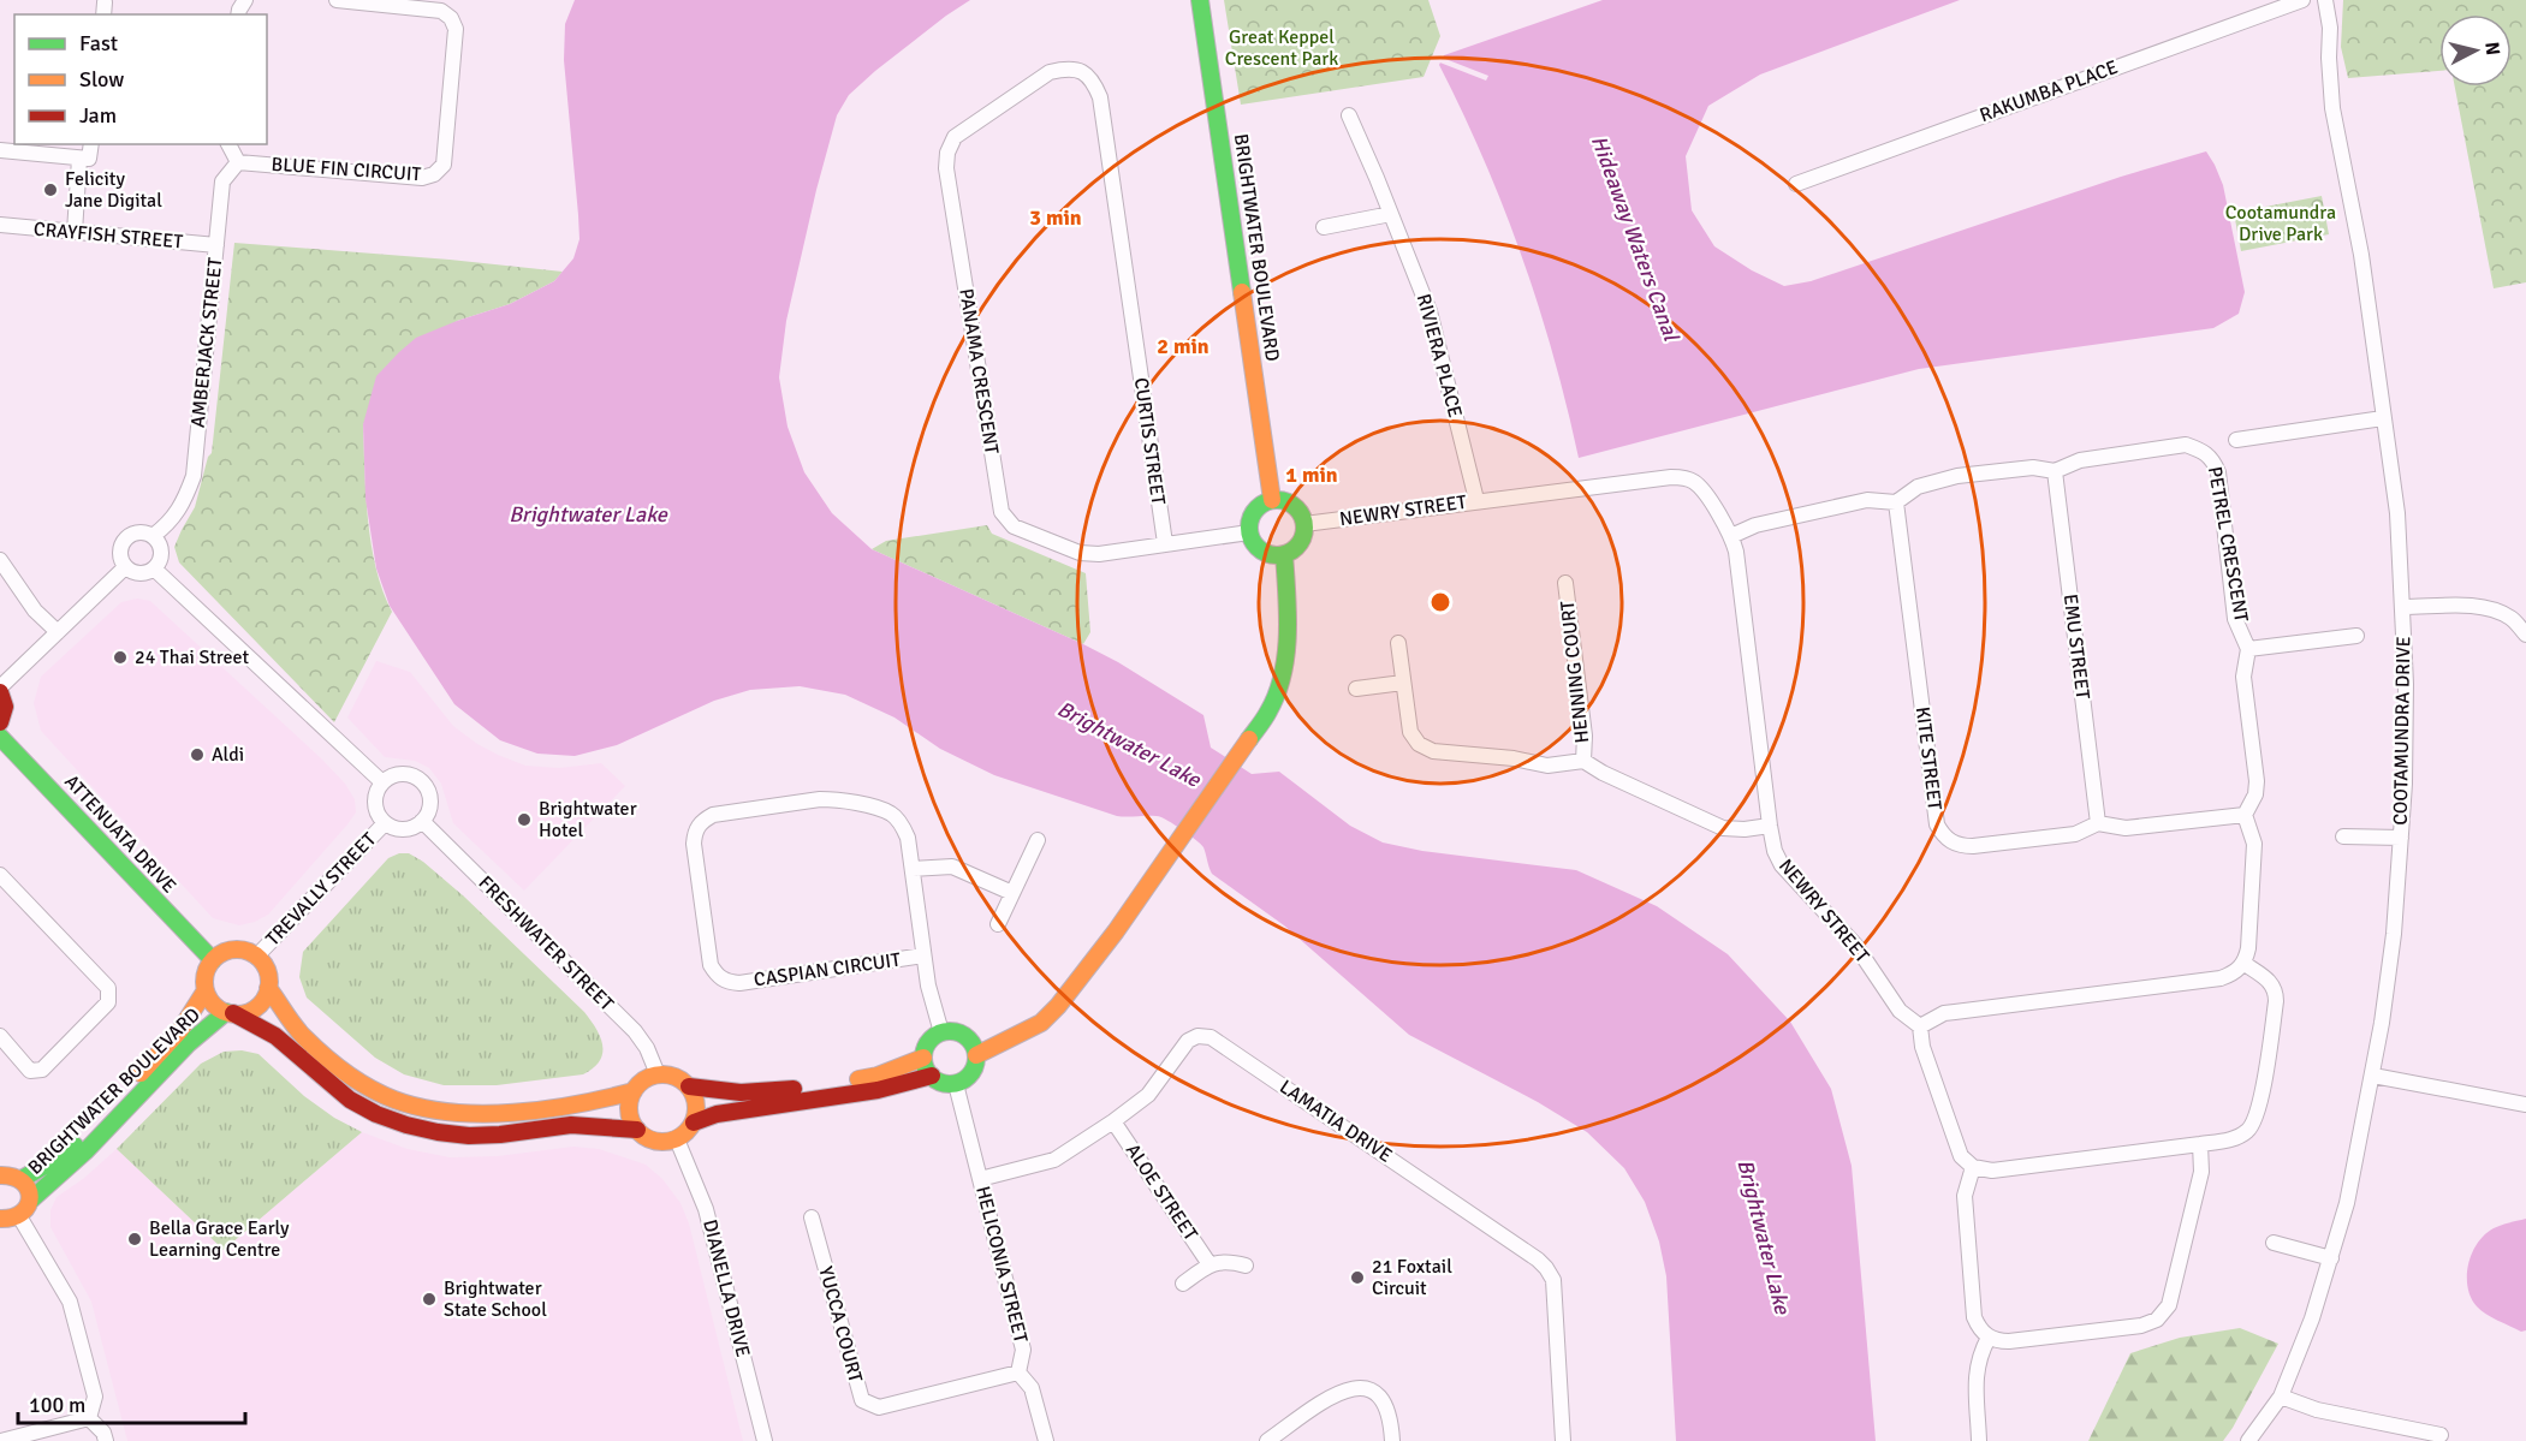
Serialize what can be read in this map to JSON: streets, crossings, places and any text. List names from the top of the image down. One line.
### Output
{"streets":{"street":["RAKUMBA PLACE","BLUE FIN CIRCUIT","CRAYFISH STREET","BRIGHTWATER BOULEVARD","AMBERJACK STREET","RIVIERA PLACE","PANAMA CRESCENT","CURTIS STREET","NEWRY STREET","PETREL CRESCENT","EMU STREET","HENNING COURT","COOTAMUNDRA DRIVE","KITE STREET","ATTENUATA DRIVE","TREVALLY STREET","FRESHWATER STREET","CASPIAN CIRCUIT","LAMATIA DRIVE","ALOE STREET","HELICONIA STREET","DIANELLA DRIVE","YUCCA COURT"]},"crossings":[["BLUE FIN CIRCUIT","AMBERJACK STREET"],["CRAYFISH STREET","AMBERJACK STREET"],["BRIGHTWATER BOULEVARD","PANAMA CRESCENT"],["BRIGHTWATER BOULEVARD","NEWRY STREET"],["BRIGHTWATER BOULEVARD","ATTENUATA DRIVE"],["BRIGHTWATER BOULEVARD","TREVALLY STREET"],["BRIGHTWATER BOULEVARD","FRESHWATER STREET"],["BRIGHTWATER BOULEVARD","DIANELLA DRIVE"],["RIVIERA PLACE","NEWRY STREET"],["PANAMA CRESCENT","CURTIS STREET"],["PANAMA CRESCENT","NEWRY STREET"],["PETREL CRESCENT","EMU STREET"],["PETREL CRESCENT","KITE STREET"],["EMU STREET","KITE STREET"],["ATTENUATA DRIVE","TREVALLY STREET"],["TREVALLY STREET","FRESHWATER STREET"],["FRESHWATER STREET","DIANELLA DRIVE"],["CASPIAN CIRCUIT","HELICONIA STREET"],["LAMATIA DRIVE","ALOE STREET"],["LAMATIA DRIVE","HELICONIA STREET"],["HELICONIA STREET","YUCCA COURT"]],"water":["Hideaway Waters Canal","Brightwater Lake"],"parks":["Great Keppel Crescent Park","Cootamundra Drive Park"],"places":["Felicity Jane Digital","24 Thai Street","Aldi","Brightwater Hotel","Bella Grace Early Learning Centre","21 Foxtail Circuit","Brightwater State School"],"legend":["Fast","Slow","Jam"],"scale_bar":"100 m","north":"right","rings":["3 min","2 min","1 min"]}
